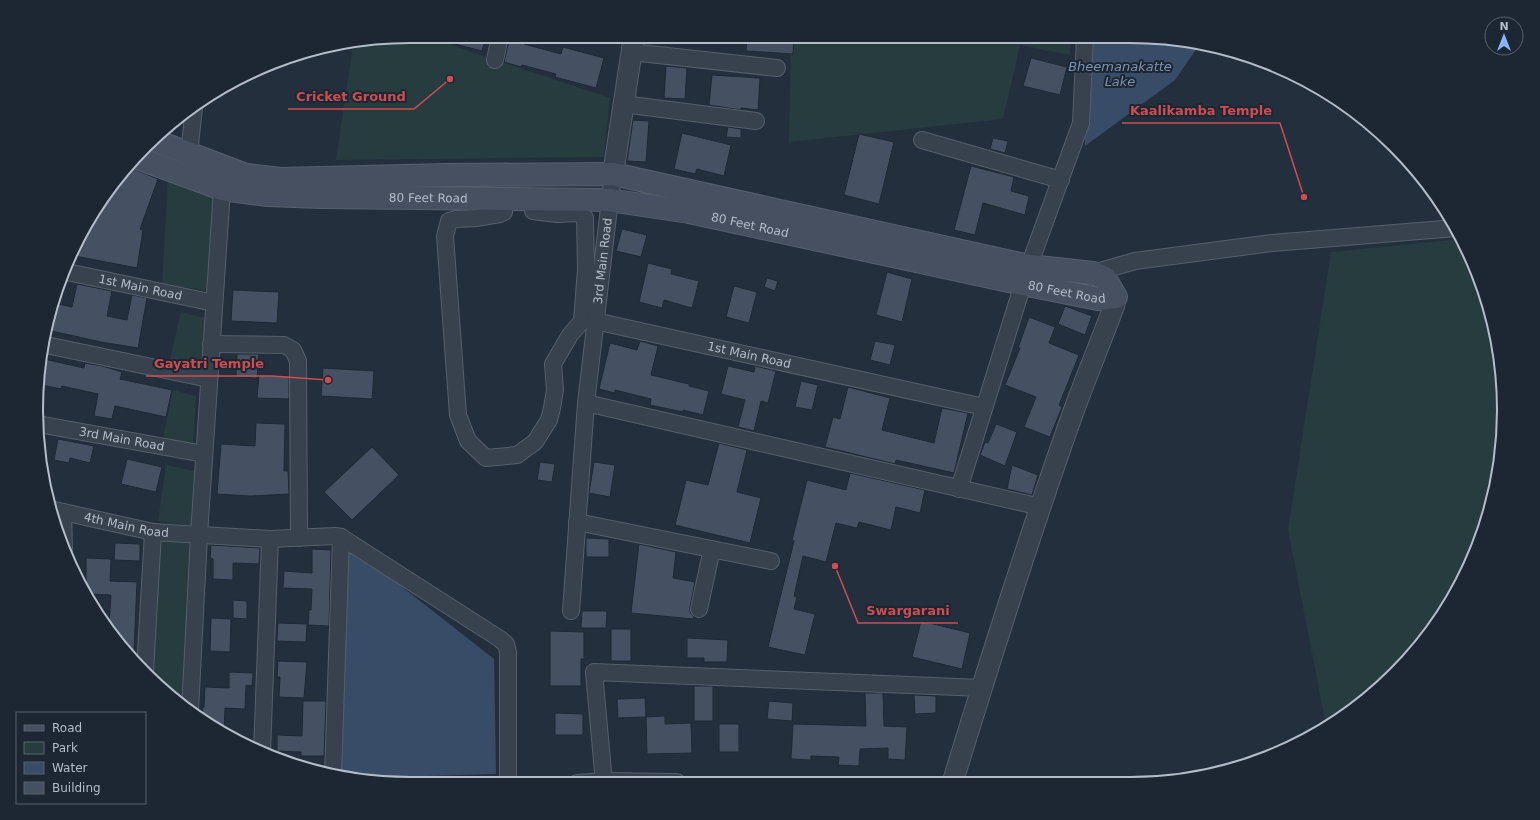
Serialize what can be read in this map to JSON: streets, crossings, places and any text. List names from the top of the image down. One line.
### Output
{"streets":{"main road":["80 Feet Road"],"street":["3rd Main Road","1st Main Road","4th Main Road"]},"crossings":[["80 Feet Road","3rd Main Road"],["3rd Main Road","1st Main Road"]],"water":["Bheemanakatte Lake"],"places":["Cricket Ground","Kaalikamba Temple","Gayatri Temple","Swargarani"],"legend":["Road","Park","Water","Building"],"north":"top"}
